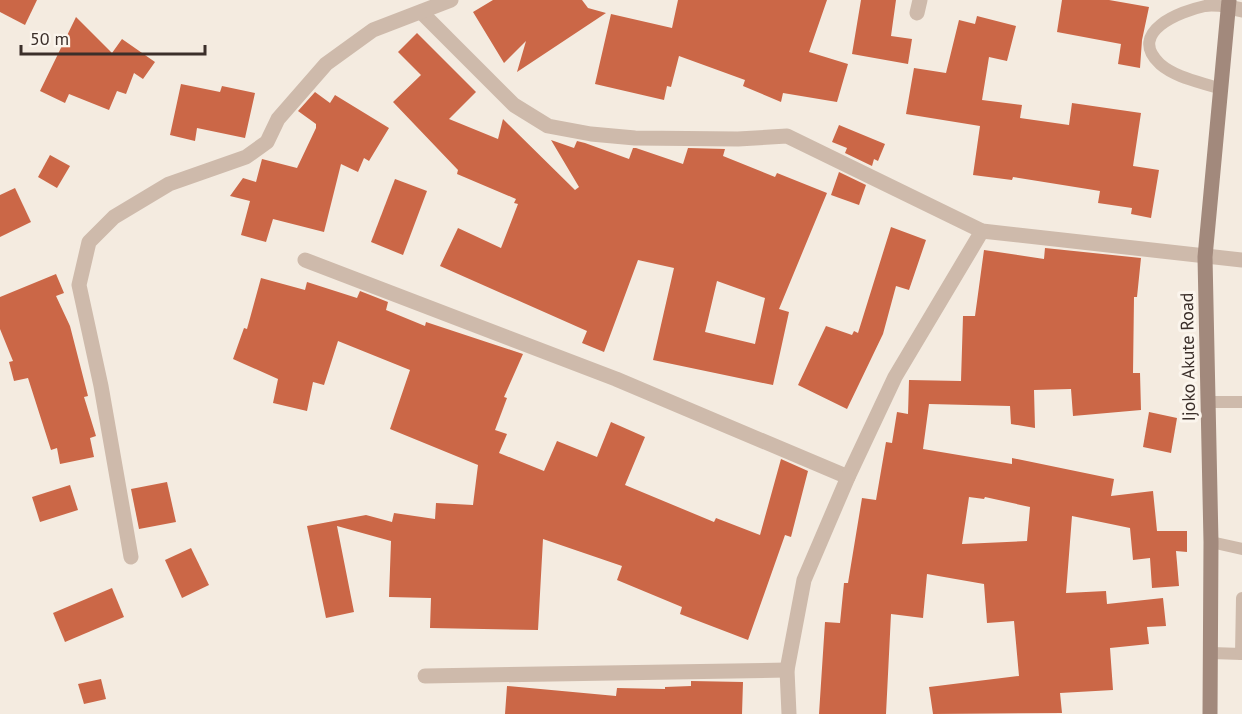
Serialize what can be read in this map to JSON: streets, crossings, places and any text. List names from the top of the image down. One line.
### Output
{"streets":{"main road":["Ijoko Akute Road"]},"scale_bar":"50 m"}
